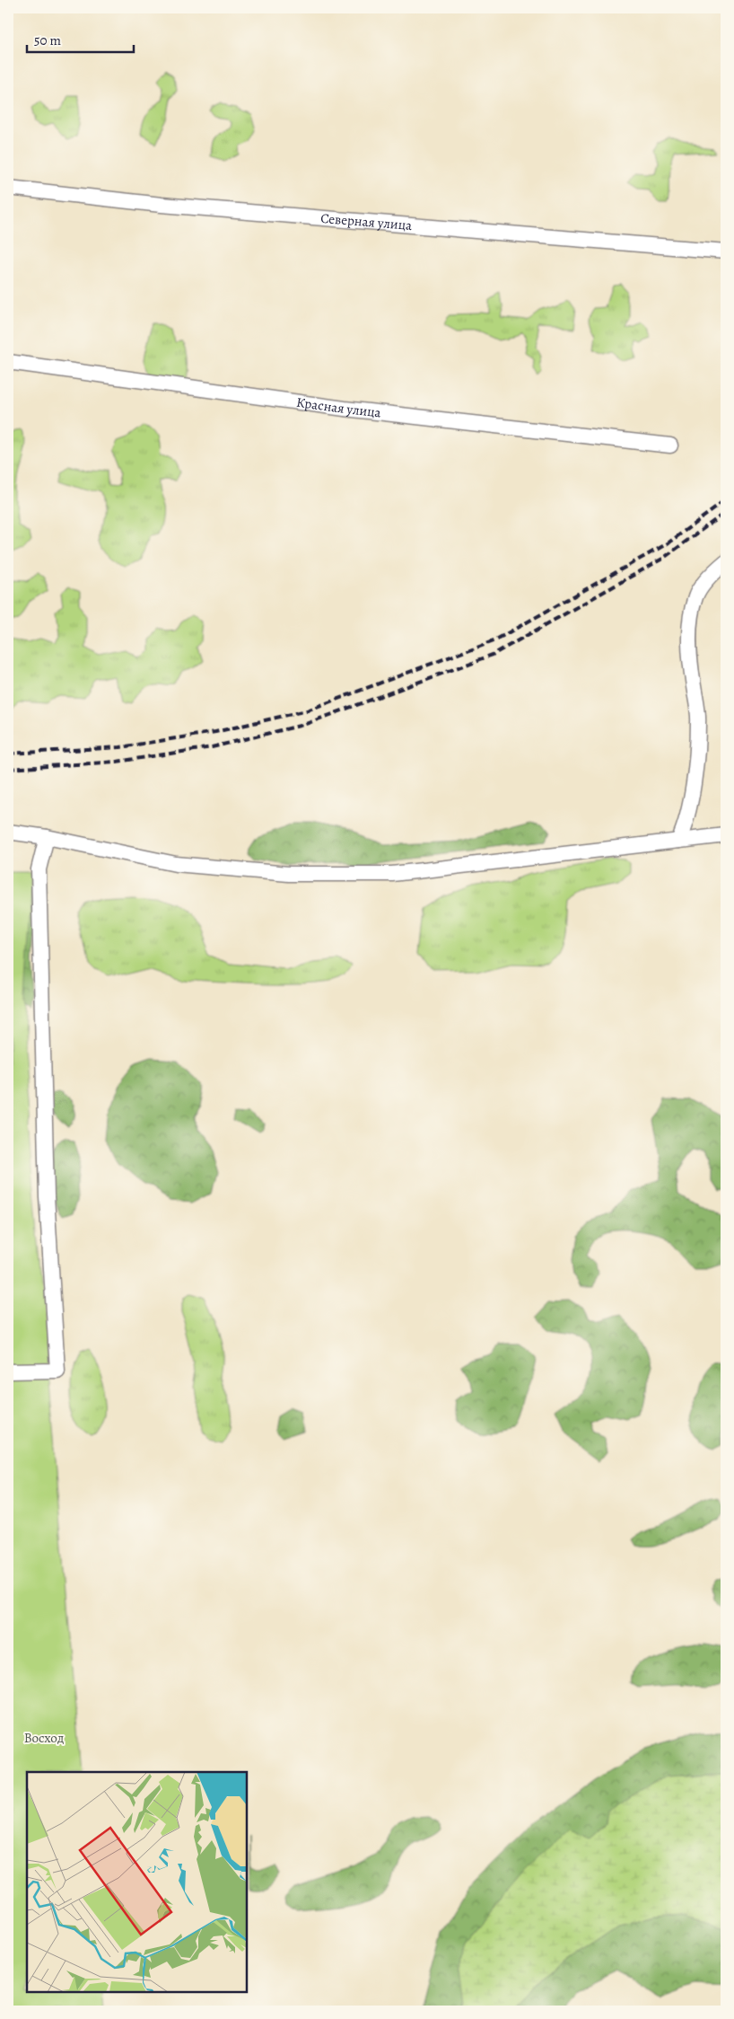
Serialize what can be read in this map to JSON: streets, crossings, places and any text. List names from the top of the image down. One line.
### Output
{"streets":{"street":["Северная улица","Красная улица"]},"parks":["Восход"],"scale_bar":"50 m"}
